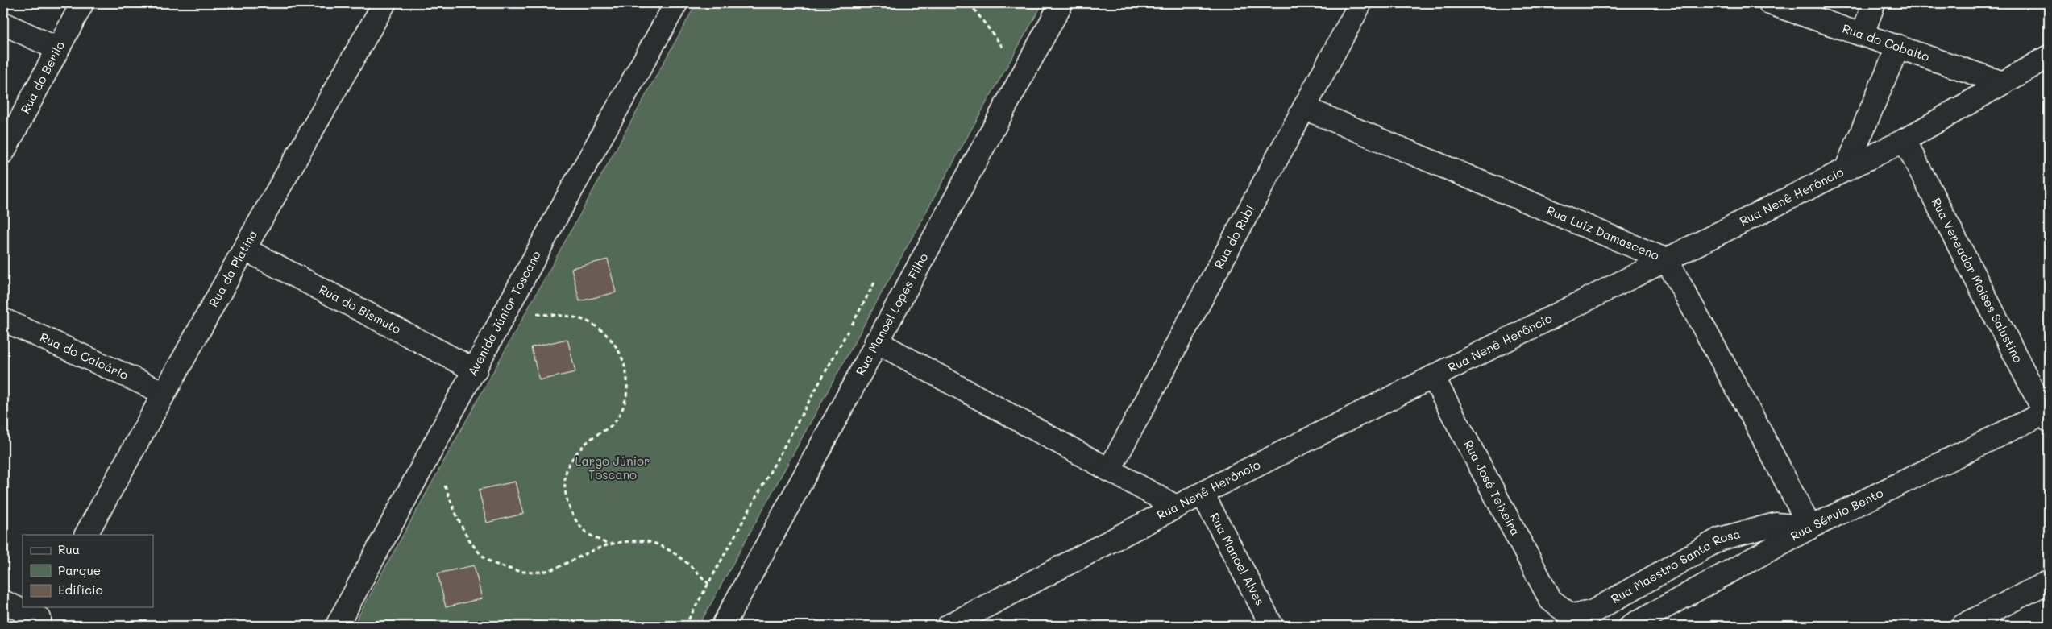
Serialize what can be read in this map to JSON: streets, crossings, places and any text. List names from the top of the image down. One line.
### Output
{"streets":{"street":["Rua do Cobalto","Rua do Berilo","Rua Nenê Herôncio","Rua Luiz Damasceno","Rua do Rubi","Rua da Platina","Rua Vereador Moises Salustino","Rua do Bismuto","Avenida Júnior Toscano","Rua Manoel Lopes Filho","Rua do Calcário","Rua José Teixeira","Rua Sérvio Bento","Rua Manoel Alves","Rua Maestro Santa Rosa"]},"crossings":[["Rua do Cobalto","Rua Nenê Herôncio"],["Rua Nenê Herôncio","Rua Luiz Damasceno"],["Rua Nenê Herôncio","Rua Vereador Moises Salustino"],["Rua Nenê Herôncio","Rua José Teixeira"],["Rua Nenê Herôncio","Rua Manoel Alves"],["Rua Luiz Damasceno","Rua do Rubi"],["Rua Luiz Damasceno","Rua Sérvio Bento"],["Rua Luiz Damasceno","Rua Maestro Santa Rosa"],["Rua da Platina","Rua do Bismuto"],["Rua da Platina","Rua do Calcário"],["Rua Vereador Moises Salustino","Rua Sérvio Bento"],["Rua do Bismuto","Avenida Júnior Toscano"],["Rua José Teixeira","Rua Maestro Santa Rosa"],["Rua Sérvio Bento","Rua Maestro Santa Rosa"]],"parks":["Largo Júnior Toscano"],"legend":["Rua","Parque","Edifício"]}
